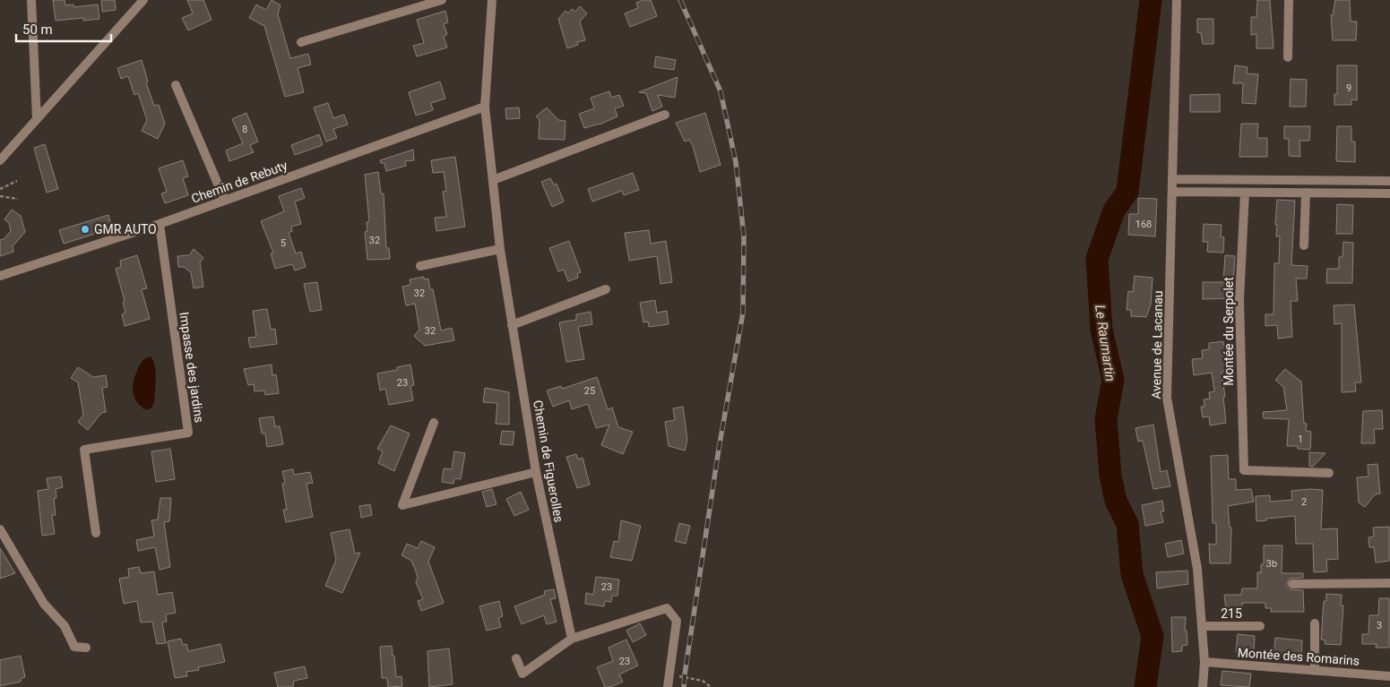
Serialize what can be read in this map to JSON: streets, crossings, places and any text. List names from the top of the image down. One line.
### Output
{"streets":{"street":["Chemin de Rebuty","Montée du Serpolet","Avenue de Lacanau","Impasse des jardins","Chemin de Figuerolles","215","Montée des Romarins"]},"crossings":[["Chemin de Rebuty","Impasse des jardins"],["Chemin de Rebuty","Chemin de Figuerolles"],["Avenue de Lacanau","215"],["Avenue de Lacanau","Montée des Romarins"]],"water":["Le Raumartin"],"places":["GMR AUTO"],"house_numbers":["9","8","168","32","5","32","32","23","25","1","2","3b","23","3","23"],"scale_bar":"50 m"}
